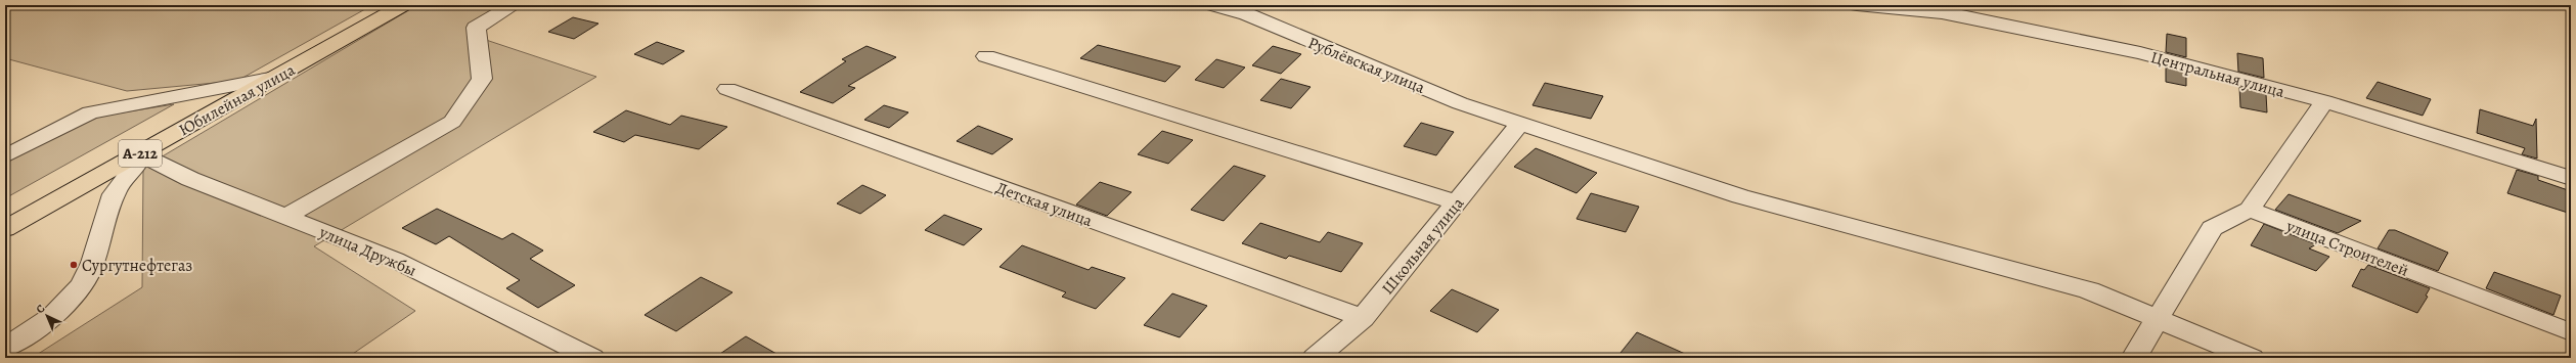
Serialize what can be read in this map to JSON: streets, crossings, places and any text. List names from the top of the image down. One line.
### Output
{"streets":{"highway":["Юбилейная улица","А-212"],"street":["Рублёвская улица","Центральная улица","Детская улица","Школьная улица","улица Строителей","улица Дружбы"]},"crossings":[["Рублёвская улица","Школьная улица"],["Юбилейная улица","улица Дружбы"],["Детская улица","Школьная улица"]],"places":["Сургутнефтегаз"],"north":"top left"}
